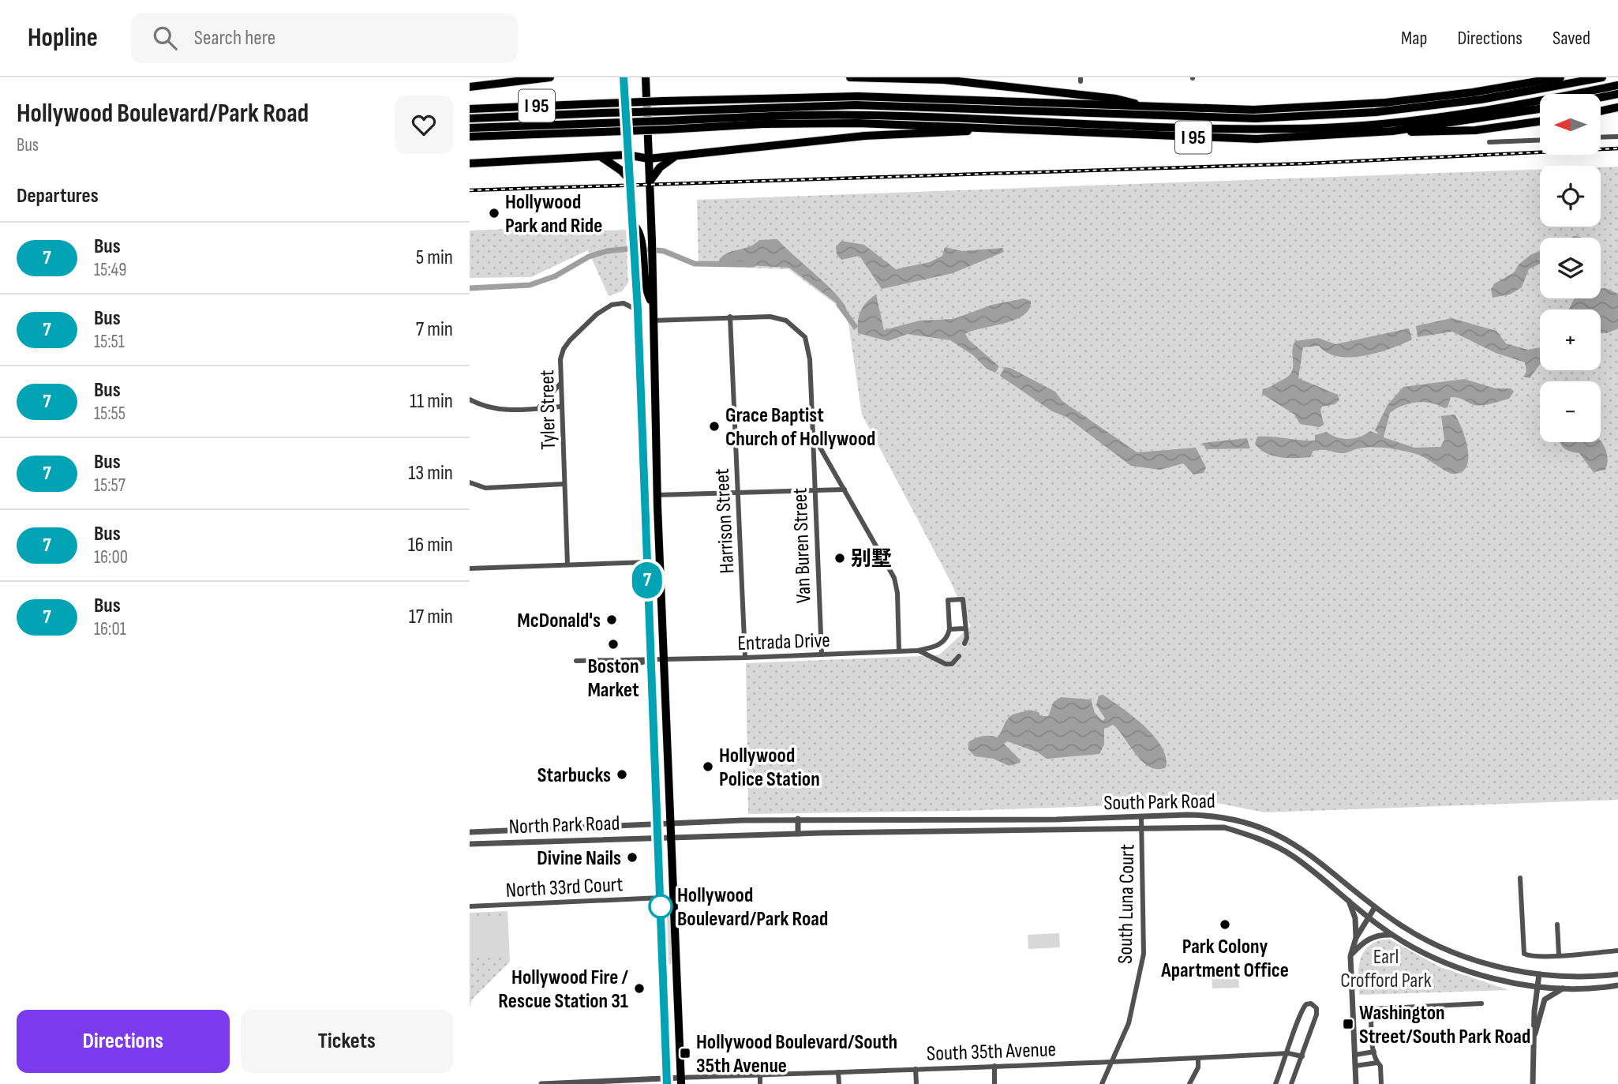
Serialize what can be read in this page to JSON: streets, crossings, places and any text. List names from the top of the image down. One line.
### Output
{"streets":{"highway":["I 95"],"street":["Tyler Street","Harrison Street","Van Buren Street","Entrada Drive","South Park Road","North Park Road","North 33rd Court","South Luna Court","South 35th Avenue"]},"crossings":[["Harrison Street","Van Buren Street"],["Harrison Street","Entrada Drive"],["Van Buren Street","Entrada Drive"],["South Park Road","North Park Road"],["South Park Road","South Luna Court"],["South Luna Court","South 35th Avenue"]],"parks":["Earl Crofford Park"],"places":{"other":["Hollywood Park and Ride","Grace Baptist Church of Hollywood","别墅","McDonald's","Boston Market","Hollywood Police Station","Starbucks","Divine Nails","Hollywood Boulevard/Park Road","Park Colony Apartment Office","Hollywood Fire / Rescue Station 31"],"transit":["Washington Street/South Park Road","Hollywood Boulevard/South 35th Avenue"]},"lines":["bus line 7"],"north":"left","page":{"header":"Hopline","search":"Search here","nav":["Map","Directions","Saved"],"heading":[["Hollywood Boulevard/Park Road","Bus"],"Departures"],"on_map":"7","map_buttons":["+","−"],"list":[{"mark":"7","name":"Bus","note":"15:49","value":"5 min"},{"mark":"7","name":"Bus","note":"15:51","value":"7 min"},{"mark":"7","name":"Bus","note":"15:55","value":"11 min"},{"mark":"7","name":"Bus","note":"15:57","value":"13 min"},{"mark":"7","name":"Bus","note":"16:00","value":"16 min"},{"mark":"7","name":"Bus","note":"16:01","value":"17 min"}],"buttons":["Directions","Tickets"]}}
